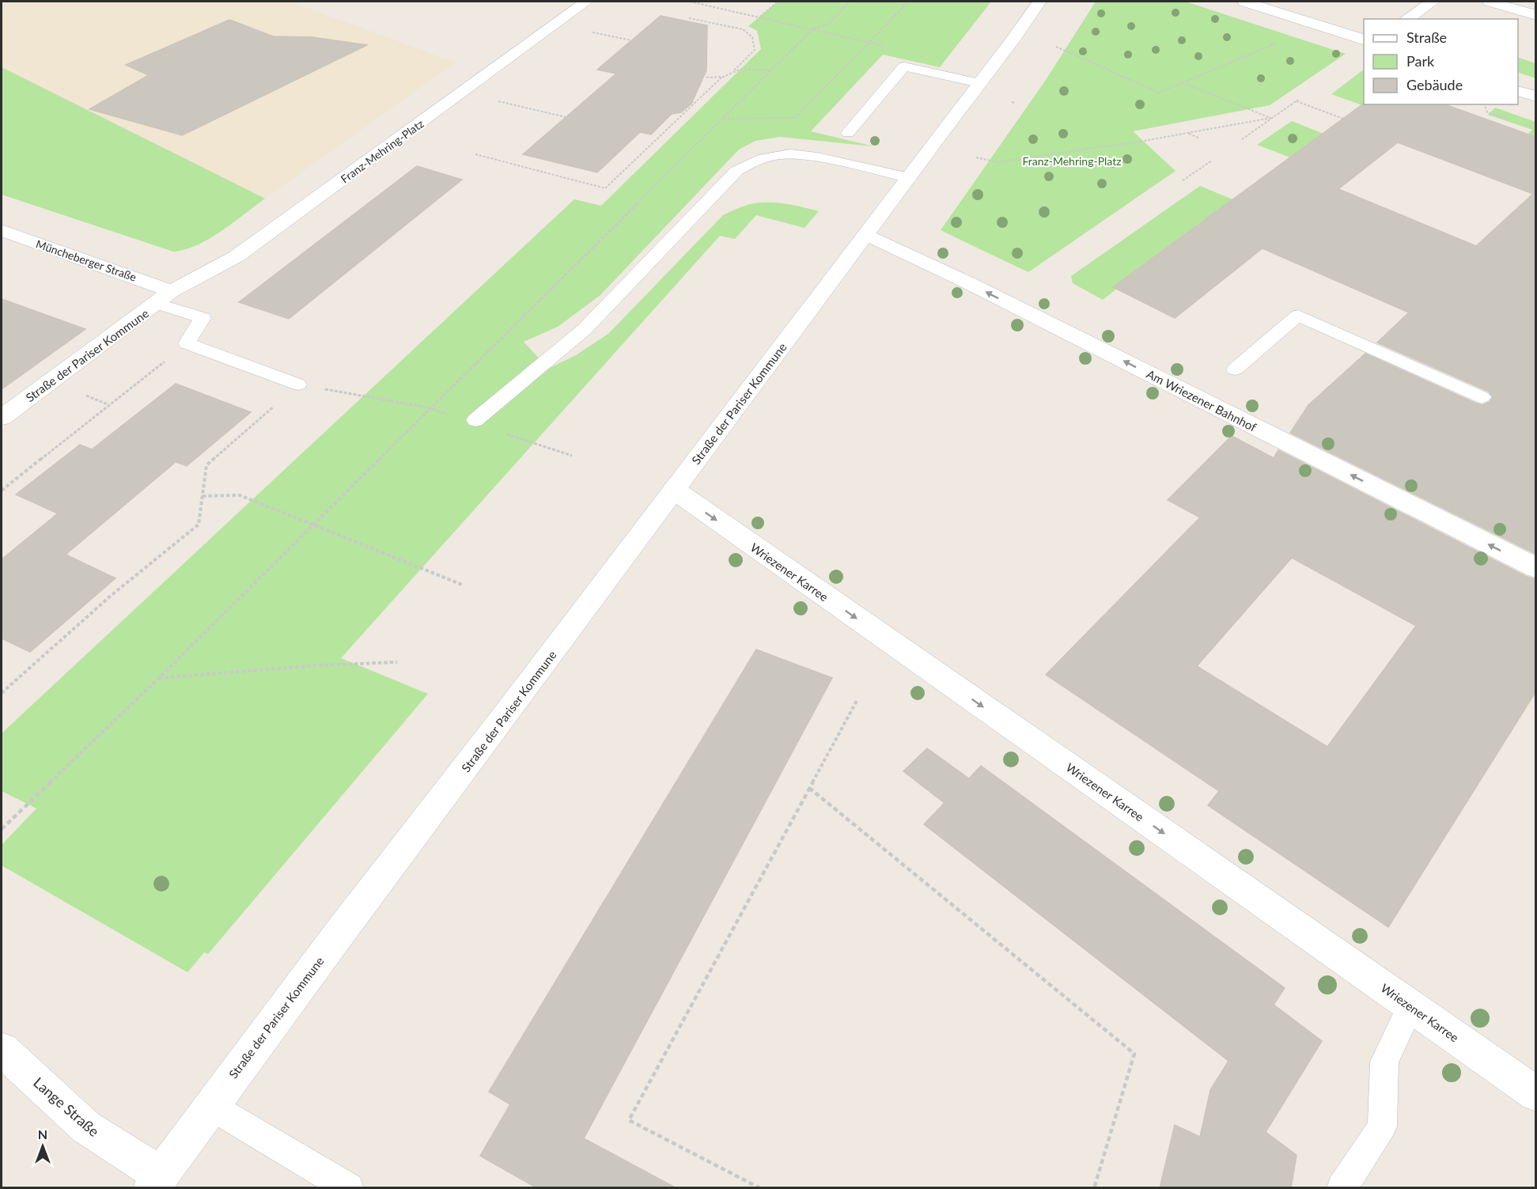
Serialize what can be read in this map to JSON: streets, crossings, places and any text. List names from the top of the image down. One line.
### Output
{"streets":{"street":["Franz-Mehring-Platz","Müncheberger Straße","Straße der Pariser Kommune","Am Wriezener Bahnhof","Wriezener Karree","Lange Straße"]},"crossings":[["Franz-Mehring-Platz","Müncheberger Straße"],["Franz-Mehring-Platz","Straße der Pariser Kommune"],["Müncheberger Straße","Straße der Pariser Kommune"],["Straße der Pariser Kommune","Am Wriezener Bahnhof"],["Straße der Pariser Kommune","Wriezener Karree"],["Straße der Pariser Kommune","Lange Straße"]],"one_way":["Am Wriezener Bahnhof","Wriezener Karree"],"parks":["Franz-Mehring-Platz"],"legend":["Straße","Park","Gebäude"],"north":"top"}
